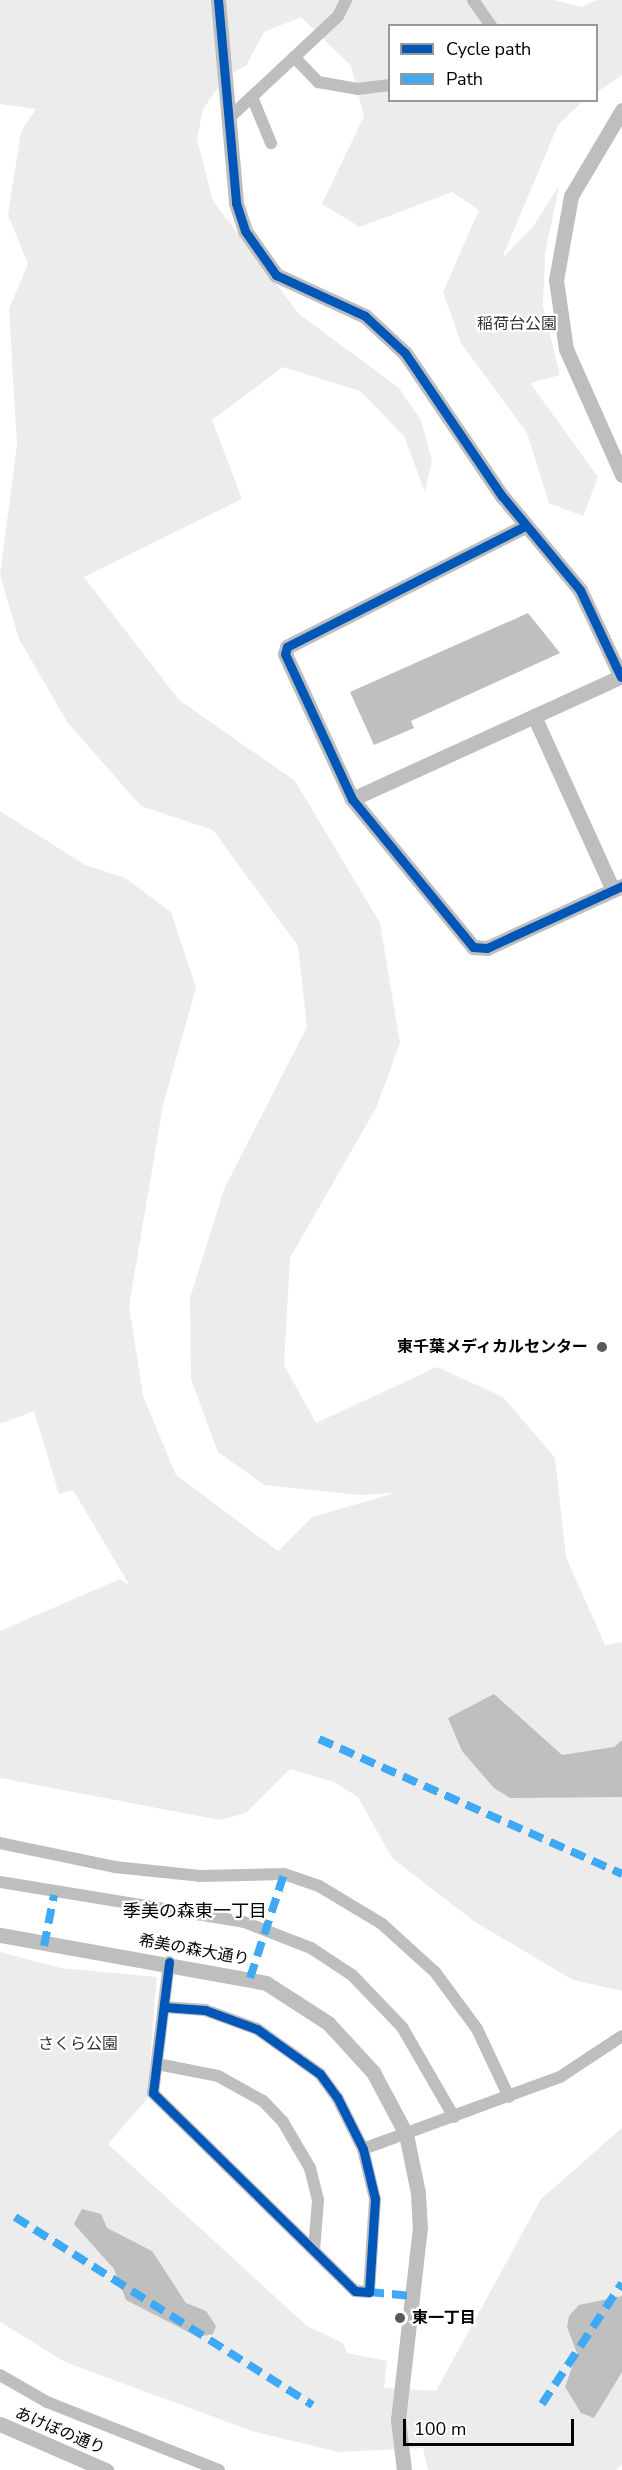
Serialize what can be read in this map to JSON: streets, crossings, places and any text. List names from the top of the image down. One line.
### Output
{"streets":{"street":["希美の森大通り","あけぼの通り"]},"districts":["季美の森東一丁目"],"parks":["稲荷台公園","さくら公園"],"places":["東千葉メディカルセンター","東一丁目"],"legend":["Cycle path","Path"],"scale_bar":"100 m"}
